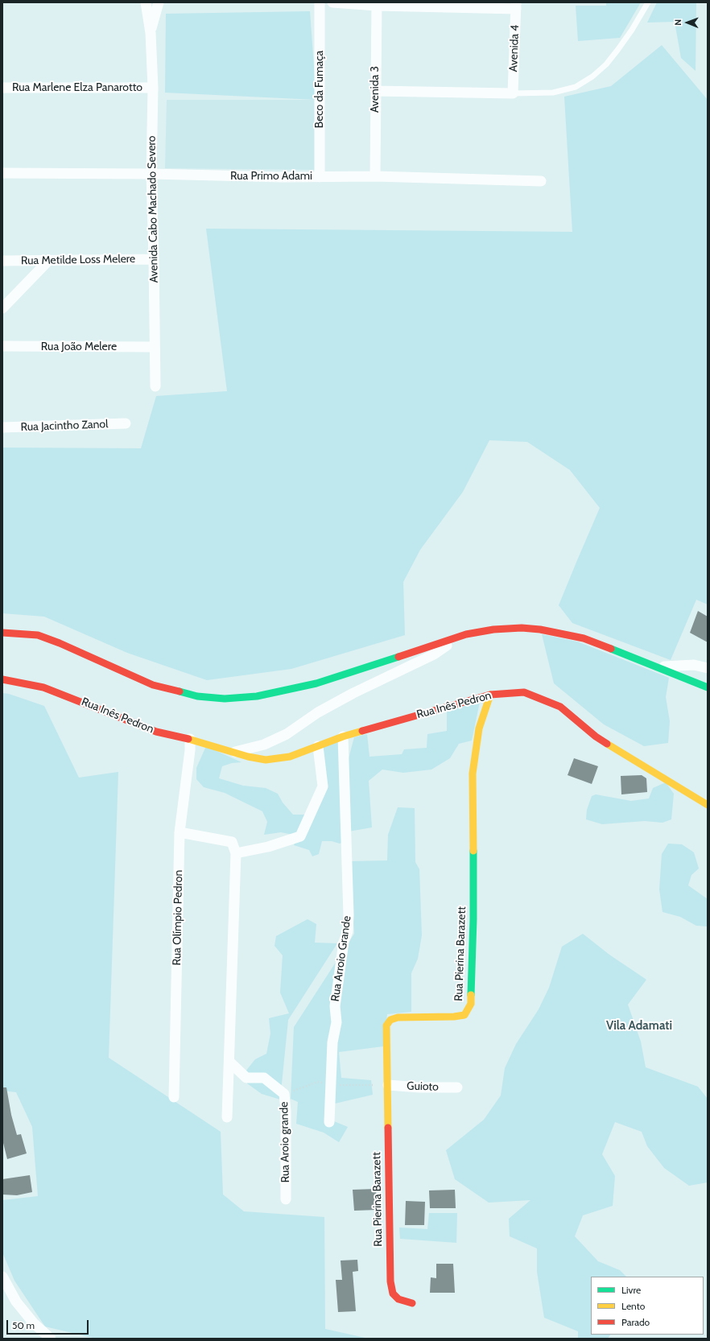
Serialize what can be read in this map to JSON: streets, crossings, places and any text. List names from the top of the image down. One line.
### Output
{"streets":{"street":["Avenida 4","Rua Marlene Elza Panarotto","Beco da Fumaça","Avenida 3","Rua Primo Adami","Avenida Cabo Machado Severo","Rua Metilde Loss Melere","Rua João Melere","Rua Jacintho Zanol","Rua Inês Pedron","Rua Olímpio Pedron","Rua Pierina Barazett","Rua Arroio Grande","Guioto","Rua Aroio grande"]},"crossings":[["Rua Marlene Elza Panarotto","Avenida Cabo Machado Severo"],["Beco da Fumaça","Rua Primo Adami"],["Avenida 3","Rua Primo Adami"],["Rua Primo Adami","Avenida Cabo Machado Severo"],["Avenida Cabo Machado Severo","Rua Metilde Loss Melere"],["Avenida Cabo Machado Severo","Rua João Melere"],["Rua Inês Pedron","Rua Olímpio Pedron"],["Rua Inês Pedron","Rua Pierina Barazett"],["Rua Inês Pedron","Rua Arroio Grande"],["Rua Pierina Barazett","Guioto"]],"districts":["Vila Adamati"],"legend":["Livre","Lento","Parado"],"scale_bar":"50 m","north":"left"}
